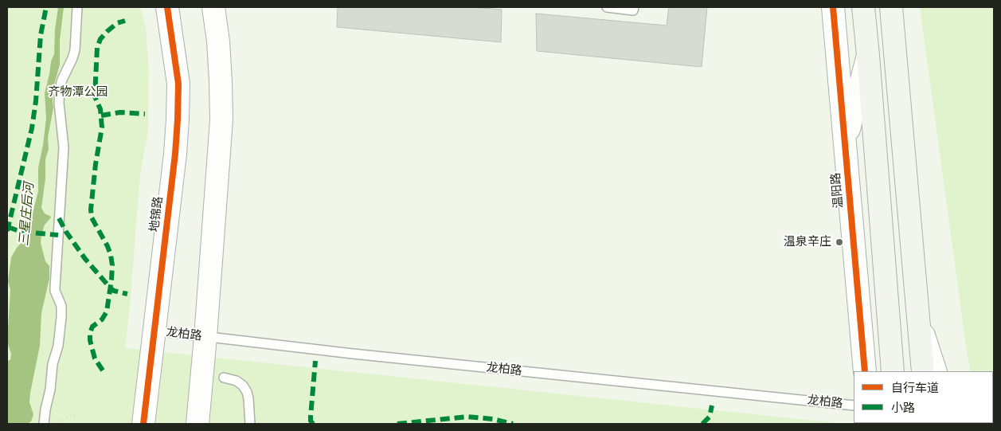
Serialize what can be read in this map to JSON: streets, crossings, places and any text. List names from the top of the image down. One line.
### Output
{"streets":{"street":["温阳路","地锦路"],"lane":["龙柏路"]},"crossings":[["地锦路","龙柏路"]],"water":["三星庄后河"],"parks":["齐物潭公园"],"places":["温泉辛庄"],"legend":["自行车道","小路"]}
